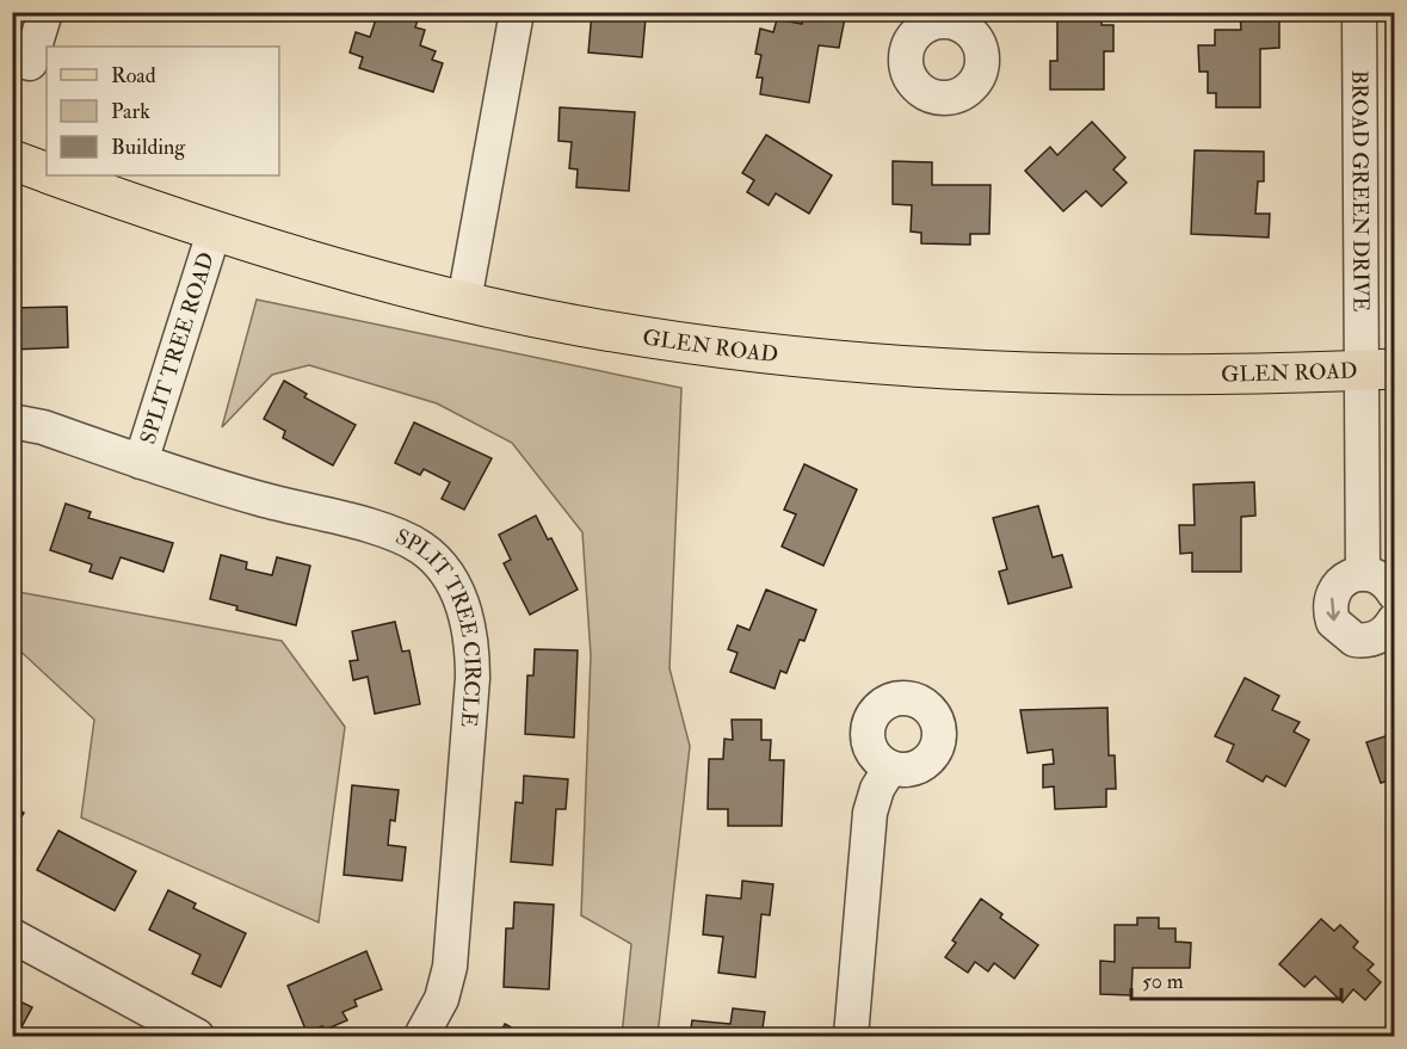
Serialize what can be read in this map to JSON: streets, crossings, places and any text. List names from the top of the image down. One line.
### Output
{"streets":{"main road":["GLEN ROAD"],"street":["BROAD GREEN DRIVE","SPLIT TREE ROAD","SPLIT TREE CIRCLE"]},"crossings":[["BROAD GREEN DRIVE","GLEN ROAD"],["GLEN ROAD","SPLIT TREE ROAD"],["SPLIT TREE ROAD","SPLIT TREE CIRCLE"]],"legend":["Road","Park","Building"],"scale_bar":"50 m"}
